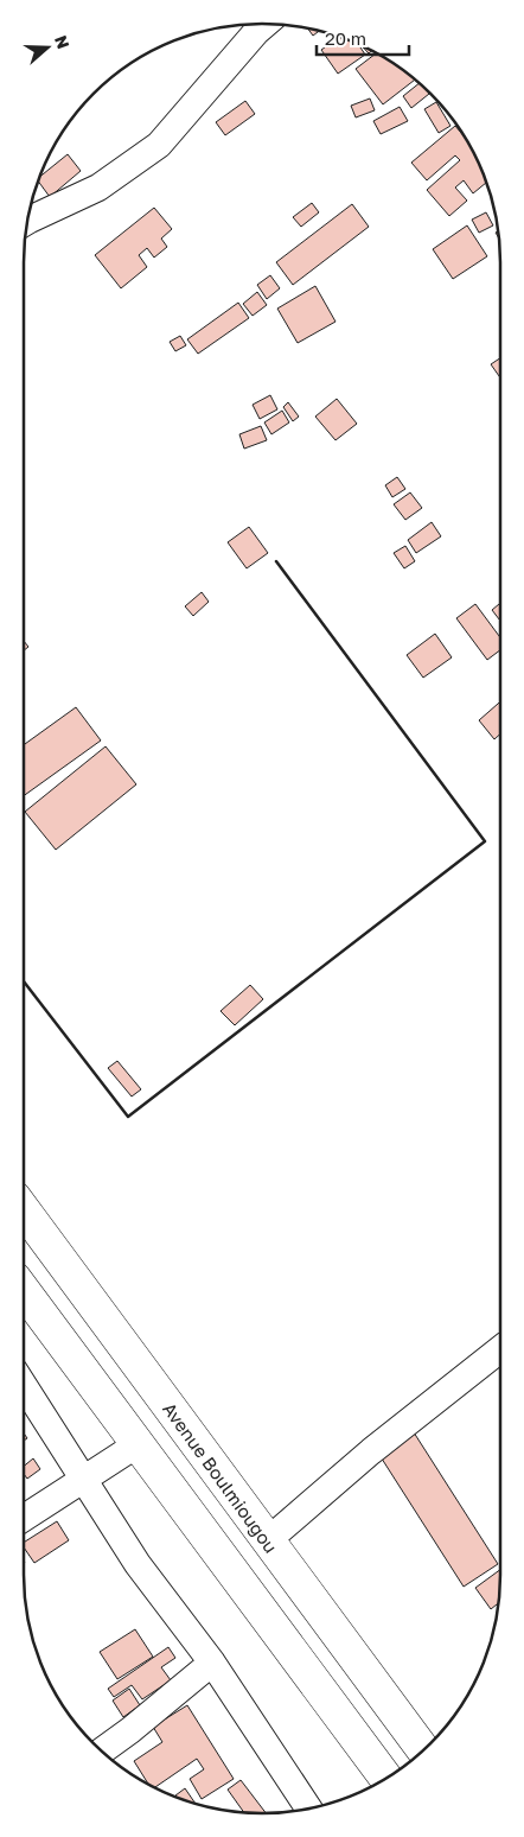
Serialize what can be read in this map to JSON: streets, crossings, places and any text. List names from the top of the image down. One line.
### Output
{"streets":{"highway":["Avenue Boulmiougou"]},"scale_bar":"20 m","north":"right"}
